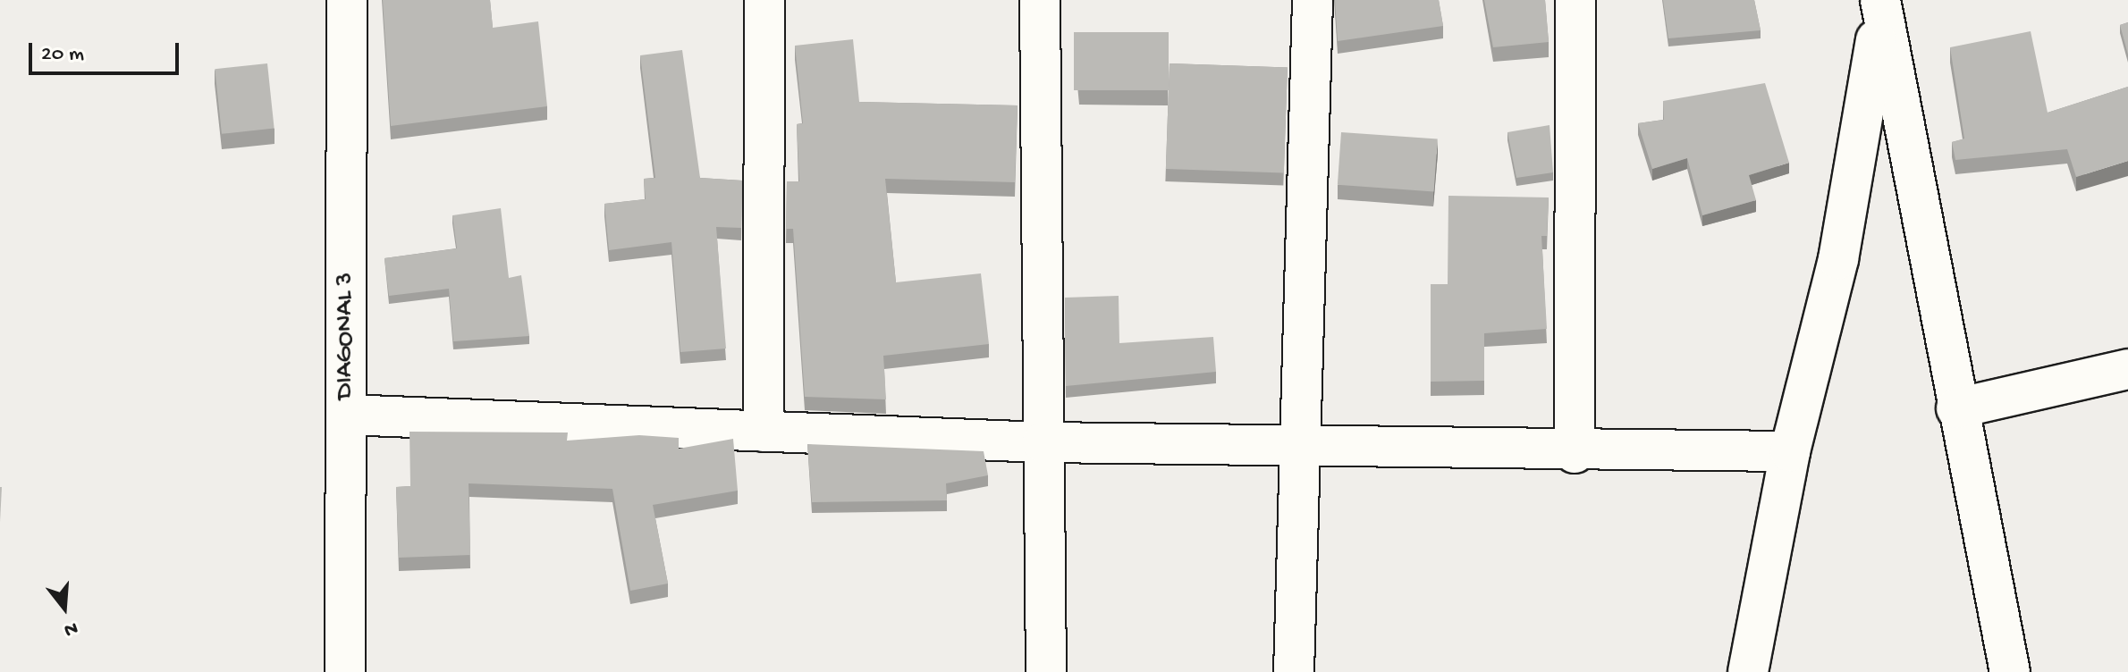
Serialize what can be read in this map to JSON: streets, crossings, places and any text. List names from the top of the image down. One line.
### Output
{"streets":{"street":["DIAGONAL 3"]},"scale_bar":"20 m","north":"bottom"}
